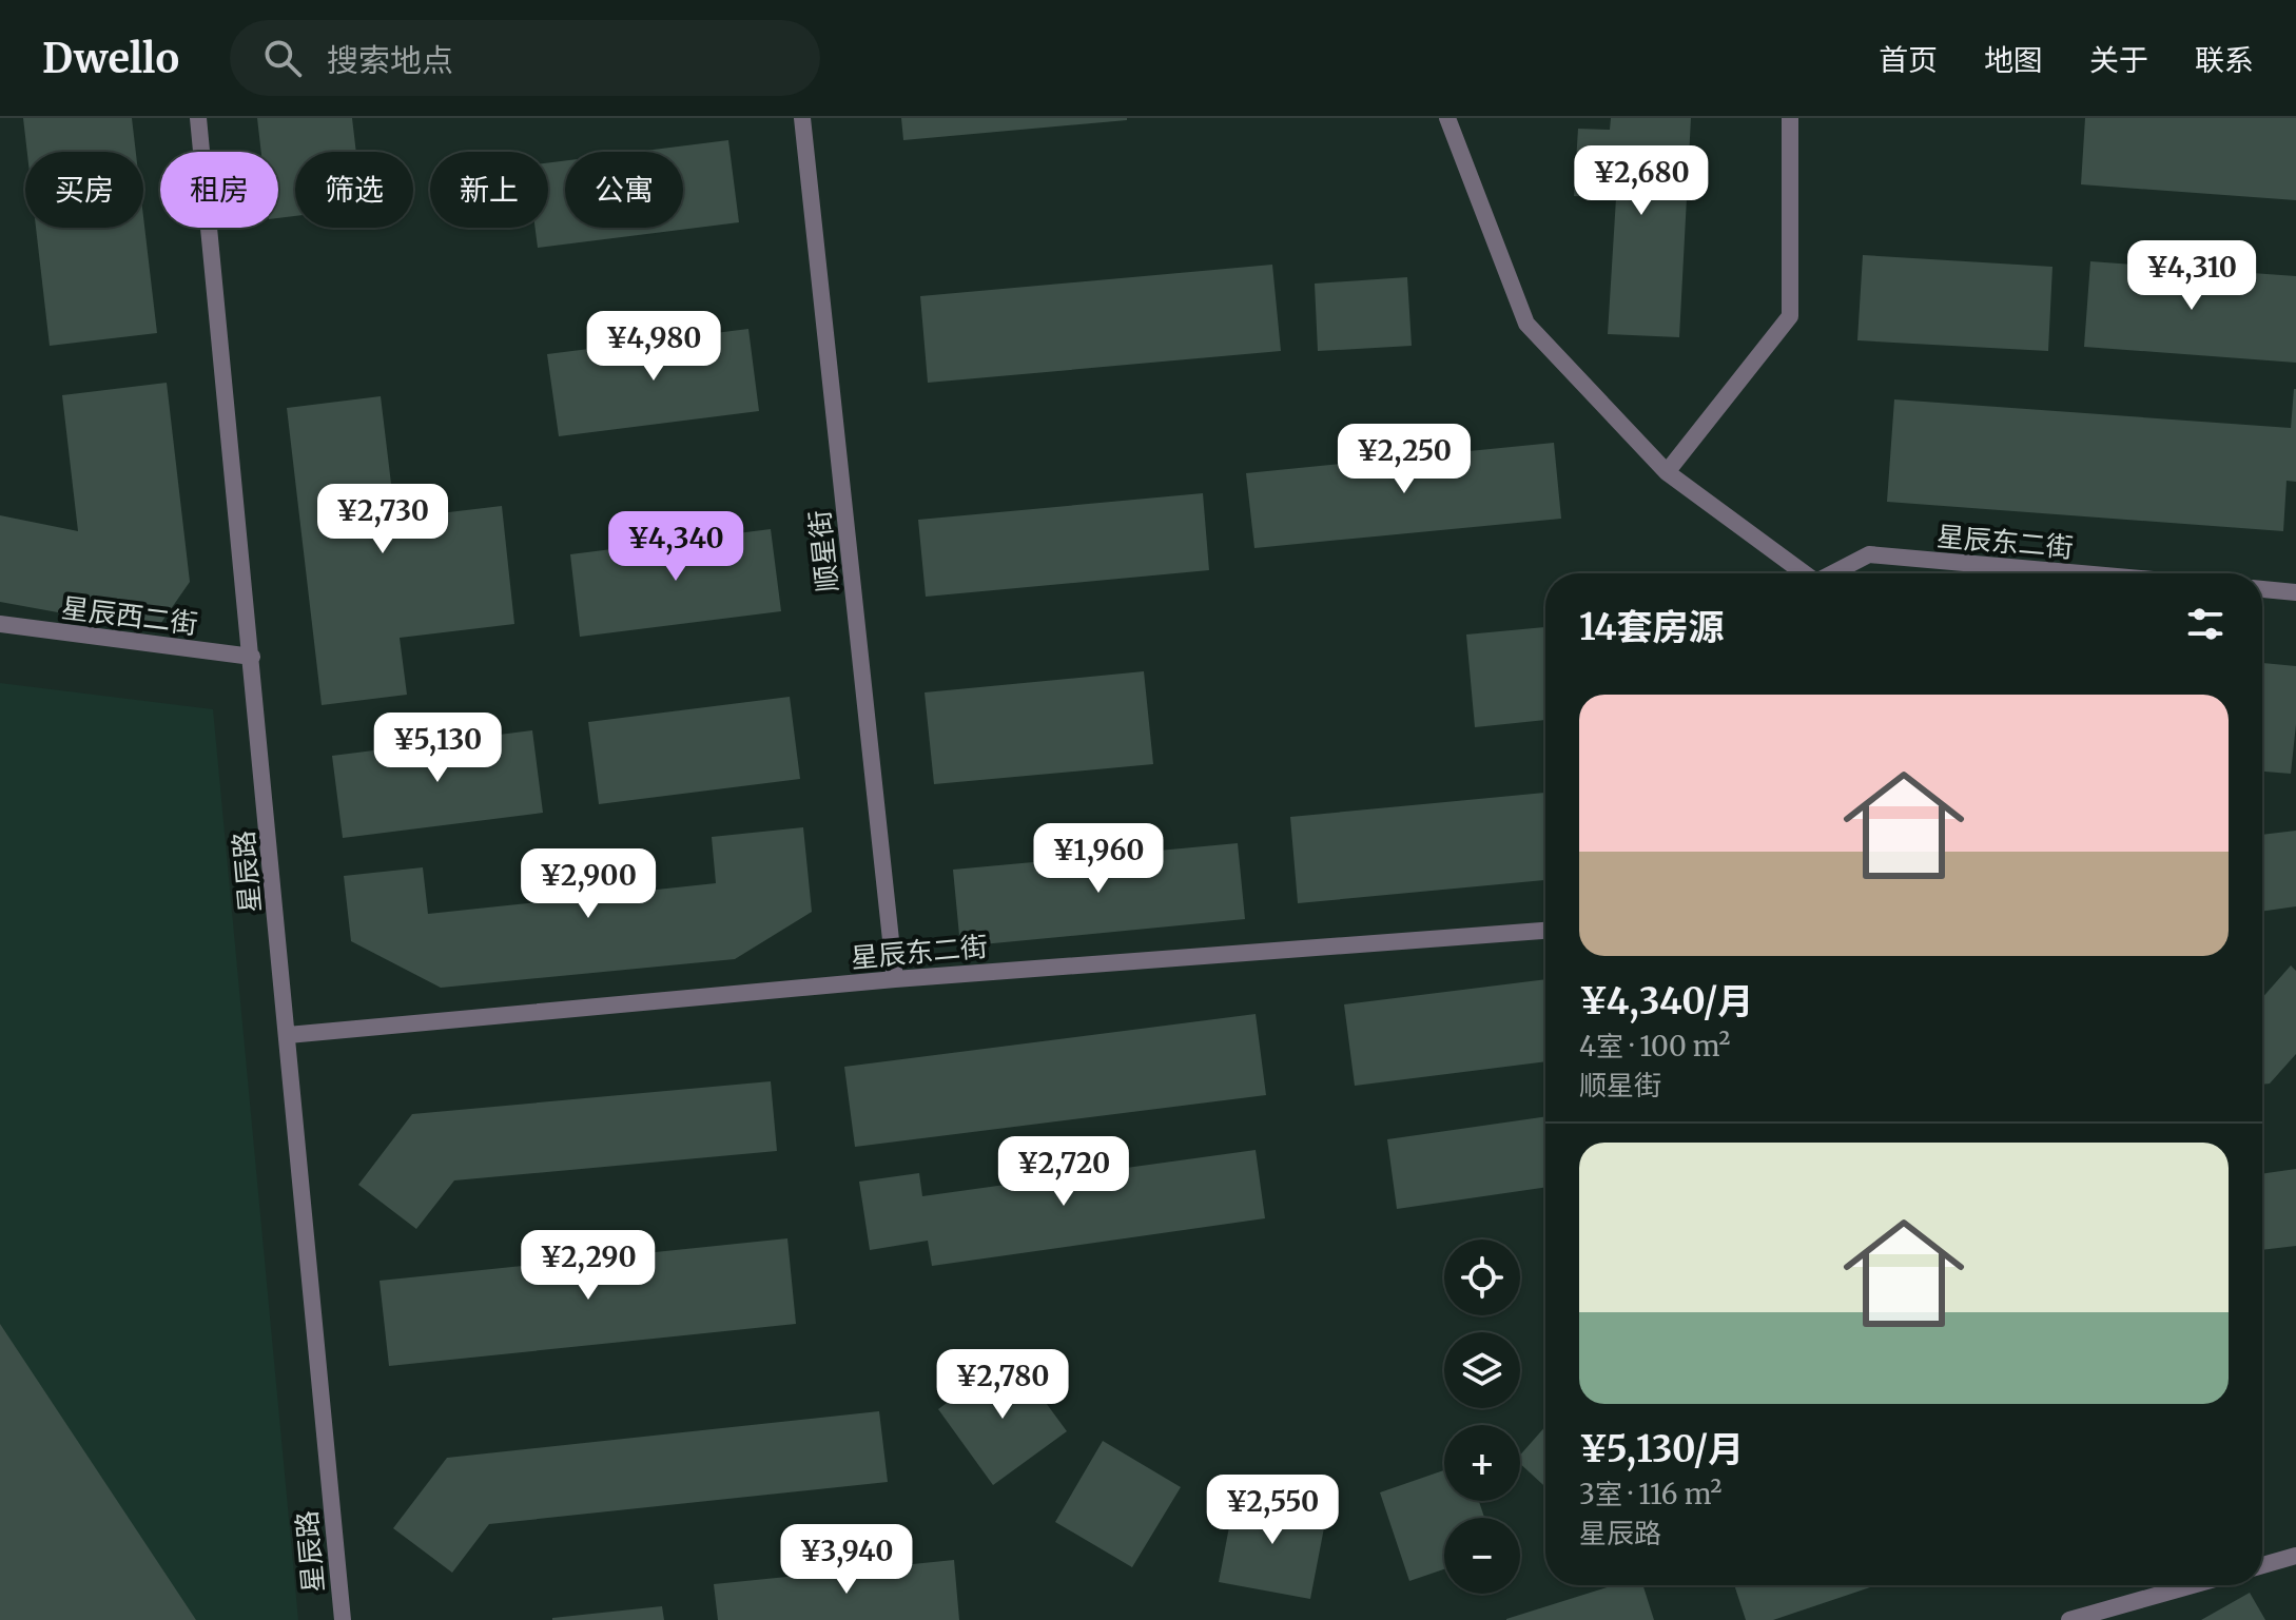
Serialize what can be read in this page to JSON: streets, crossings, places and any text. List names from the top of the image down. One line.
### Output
{"streets":{"street":["星辰东二街","顺星街","星辰西二街","星辰路"]},"crossings":[["星辰东二街","顺星街"],["星辰东二街","星辰路"],["星辰西二街","星辰路"]],"page":{"header":"Dwello","search":"搜索地点","nav":["首页","地图","关于","联系"],"price":["¥2,680","¥4,310","¥4,980","¥2,250","¥2,730","¥4,340","¥5,130","¥1,960","¥2,900","¥2,720","¥2,290","¥2,780","¥2,550","¥3,940"],"chip":["买房","租房","筛选","新上","公寓"],"heading":"14套房源","list":[{"name":"¥4,340/月","note":"4室 · 100 m² · 顺星街"},{"name":"¥5,130/月","note":"3室 · 116 m² · 星辰路"}],"map_buttons":["+","−"]}}
